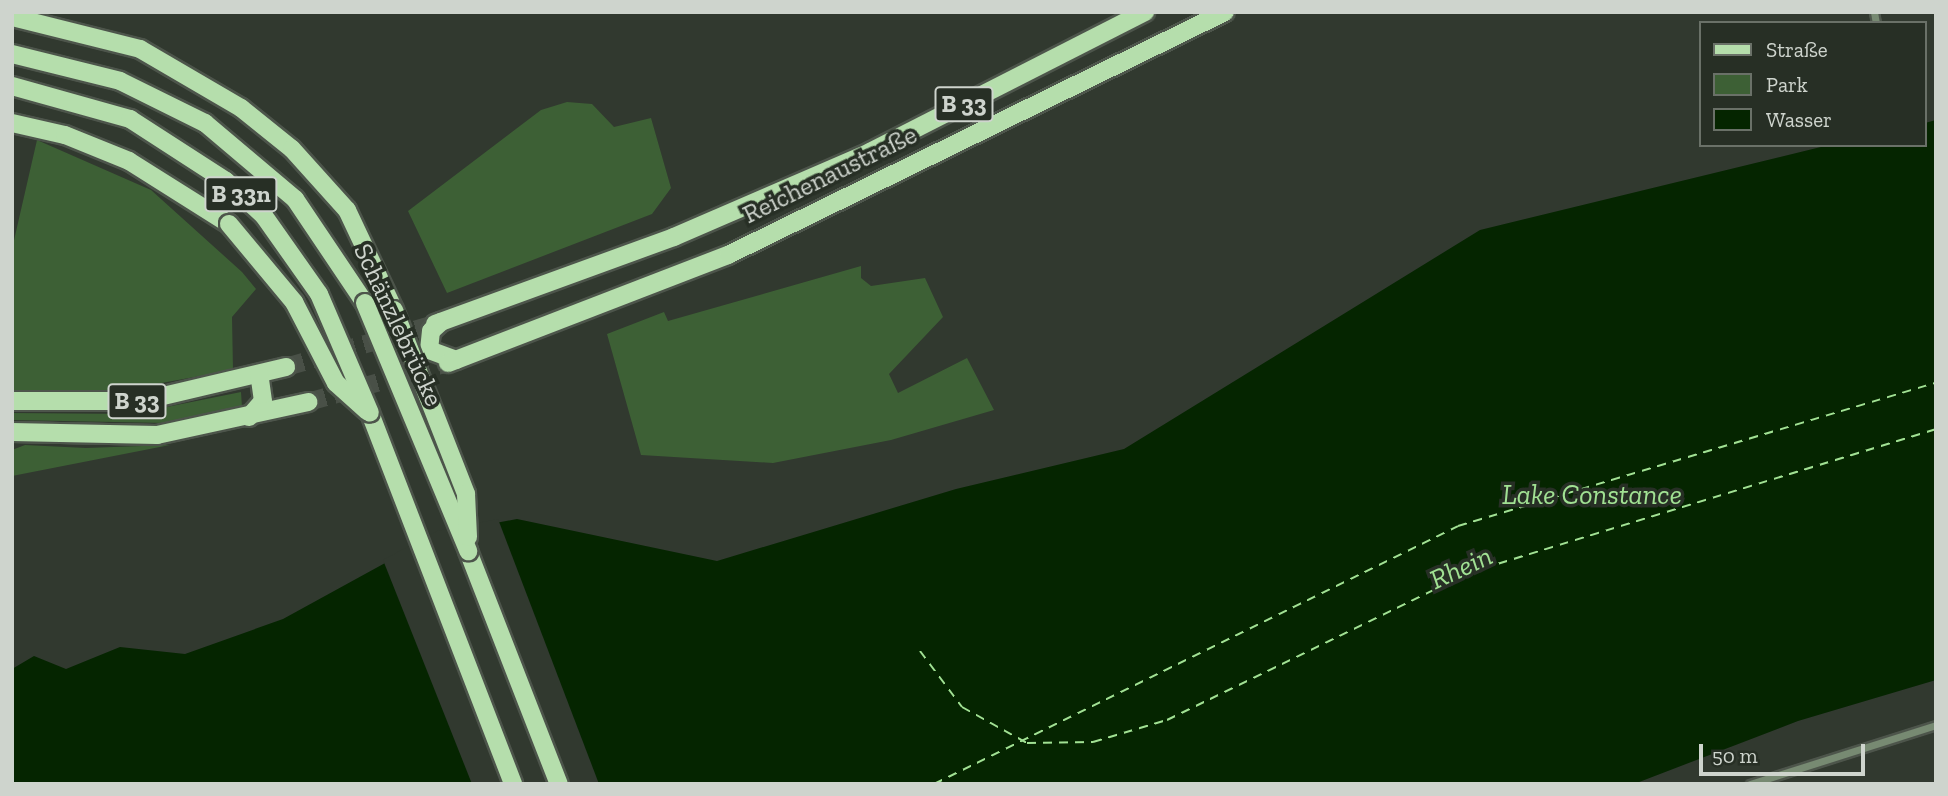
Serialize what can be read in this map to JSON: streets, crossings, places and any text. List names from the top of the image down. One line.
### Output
{"streets":{"main road":["B 33","Reichenaustraße","B 33n","Schänzlebrücke"]},"crossings":[["B 33n","Schänzlebrücke"]],"water":["Lake Constance","Rhein"],"legend":["Straße","Park","Wasser"],"scale_bar":"50 m"}
